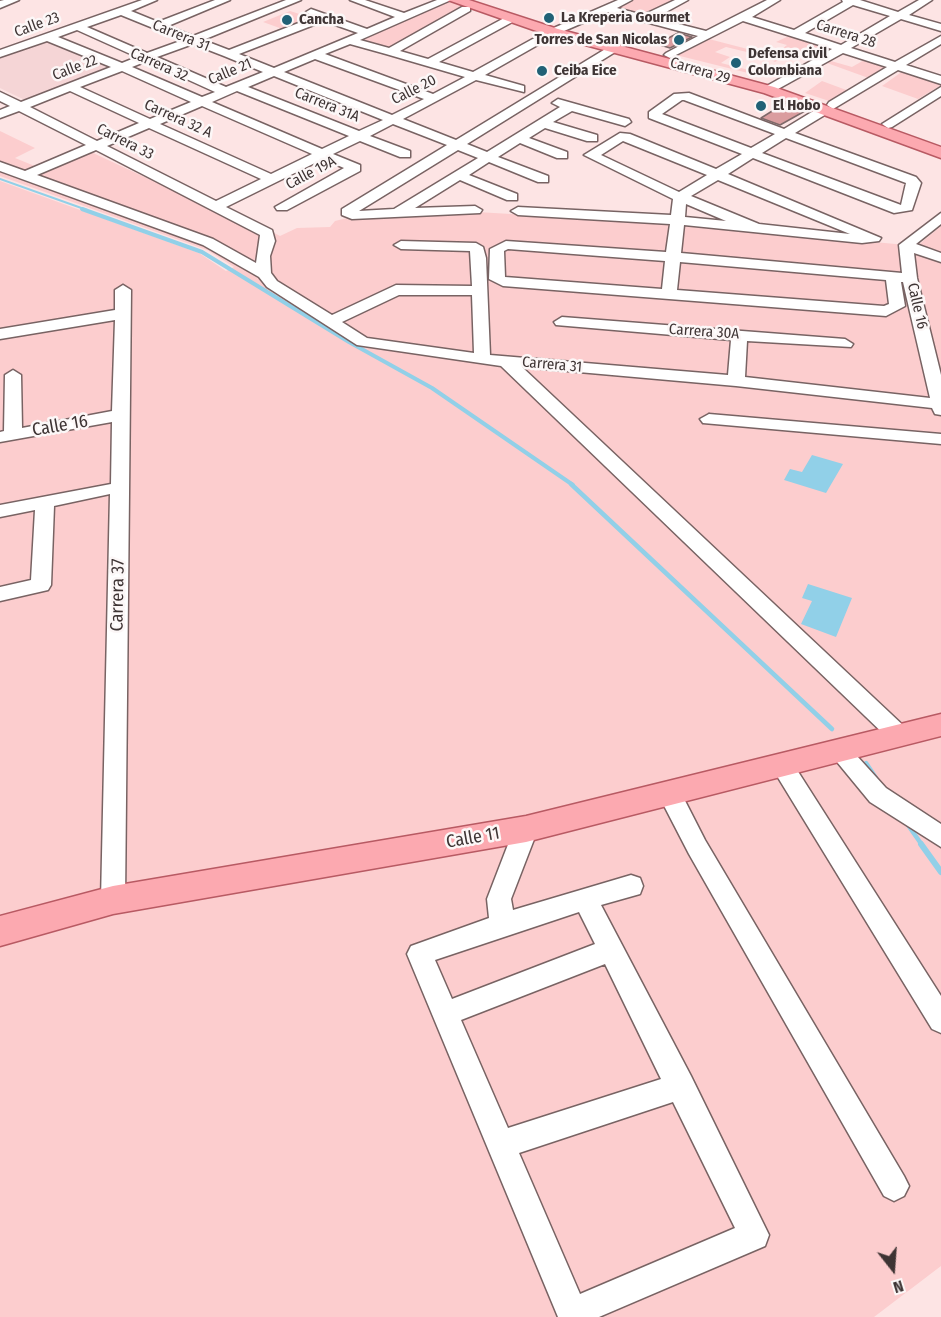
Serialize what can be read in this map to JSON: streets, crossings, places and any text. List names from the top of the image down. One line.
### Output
{"streets":{"main road":["Carrera 29","Calle 11"],"street":["Calle 23","Carrera 28","Carrera 31","Carrera 32","Calle 22","Calle 21","Calle 20","Carrera 31A","Carrera 32 A","Carrera 33","Calle 19A","Calle 16","Carrera 30A","Carrera 37"]},"crossings":[["Calle 23","Carrera 31"],["Calle 23","Carrera 32"],["Calle 23","Carrera 31A"],["Carrera 31","Calle 22"],["Carrera 31","Calle 21"],["Carrera 31","Calle 20"],["Carrera 31","Carrera 33"],["Carrera 31","Calle 16"],["Carrera 32","Calle 22"],["Carrera 32","Calle 21"],["Carrera 32","Calle 20"],["Carrera 32","Calle 19A"],["Calle 22","Carrera 31A"],["Calle 22","Carrera 32 A"],["Calle 22","Carrera 33"],["Carrera 29","Calle 20"],["Calle 21","Carrera 31A"],["Calle 21","Carrera 32 A"],["Calle 21","Carrera 33"],["Calle 20","Carrera 31A"],["Calle 20","Carrera 32 A"],["Calle 20","Carrera 33"],["Calle 16","Carrera 37"],["Carrera 37","Calle 11"]],"places":["La Kreperia Gourmet","Cancha","Torres de San Nicolas","Defensa civil Colombiana","Ceiba Eice","El Hobo"],"north":"bottom"}
